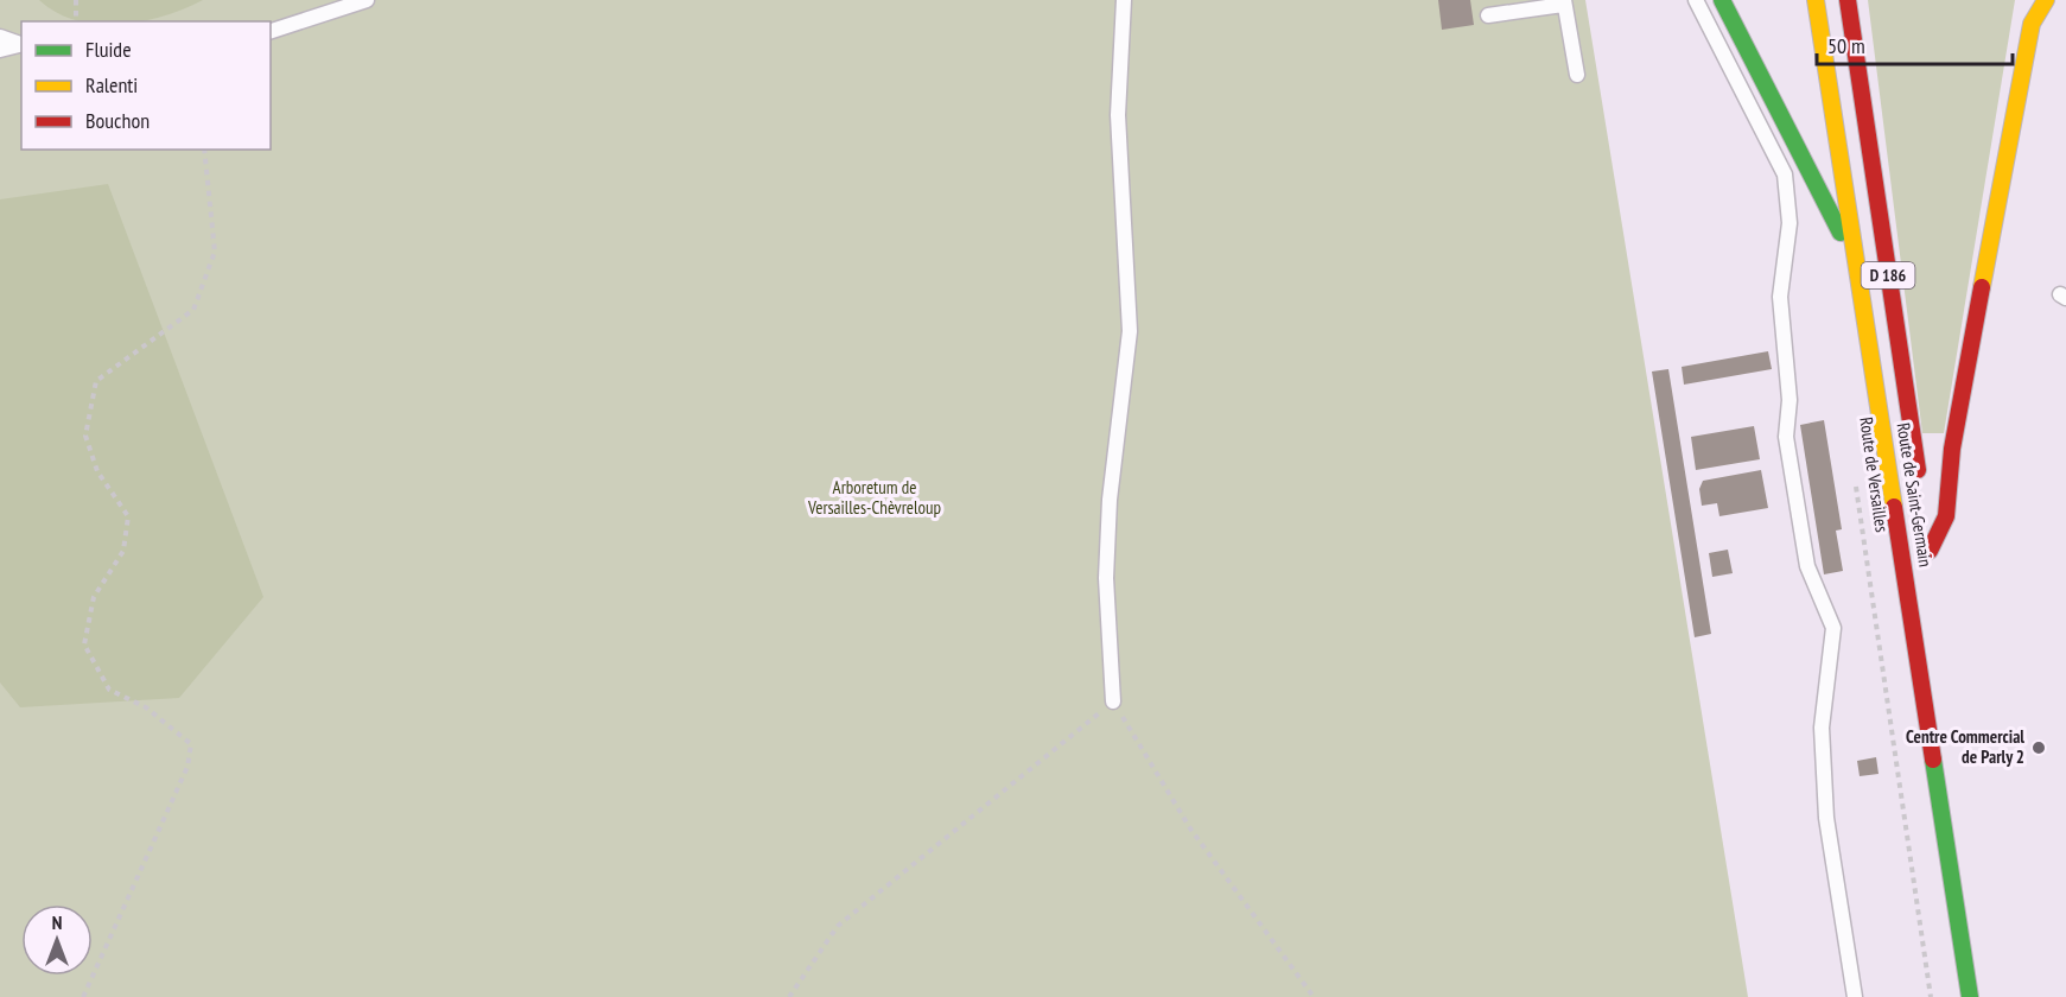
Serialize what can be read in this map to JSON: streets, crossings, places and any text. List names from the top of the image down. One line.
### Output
{"streets":{"main road":["D 186","Route de Saint-Germain"],"path":["Route de Versailles"]},"parks":["Arboretum de Versailles-Chèvreloup"],"places":["Centre Commercial de Parly 2"],"legend":["Fluide","Ralenti","Bouchon"],"scale_bar":"50 m","north":"top"}
